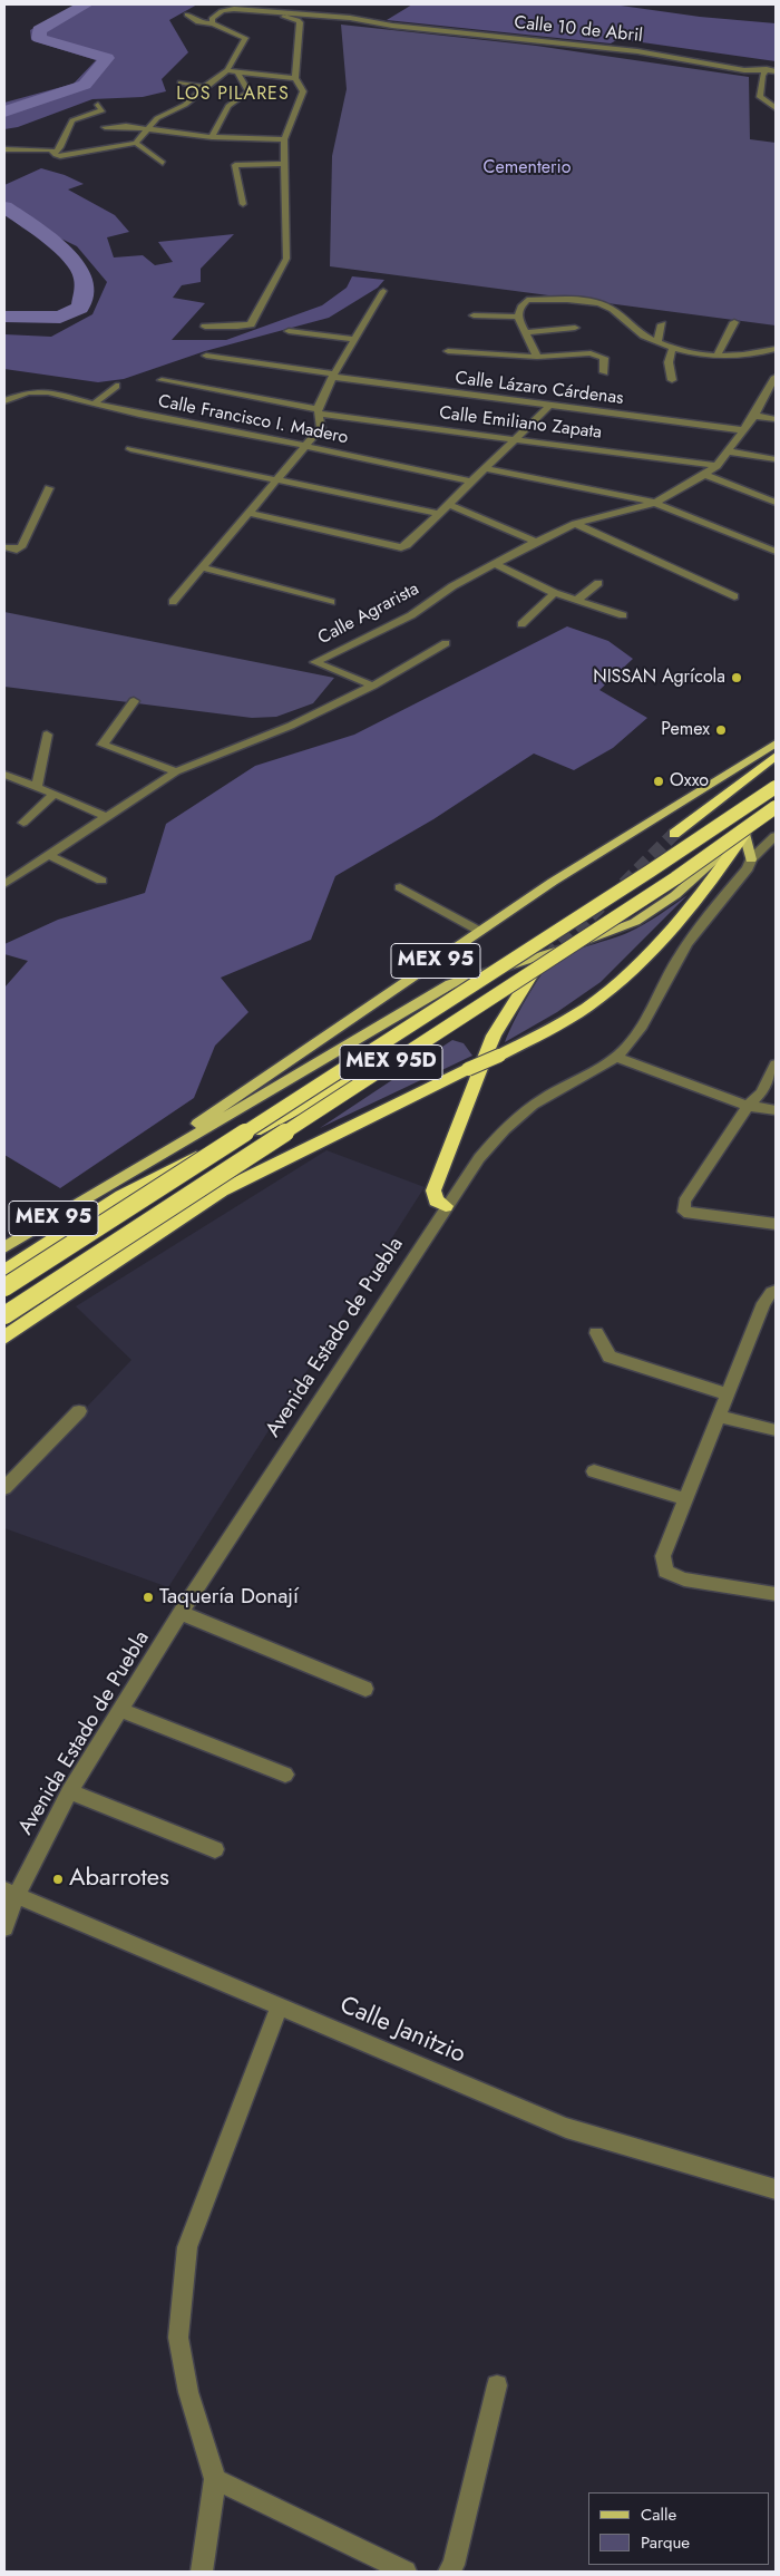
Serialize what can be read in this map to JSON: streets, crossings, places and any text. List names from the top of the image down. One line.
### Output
{"streets":{"highway":["MEX 95D"],"main road":["MEX 95"],"street":["Calle 10 de Abril","Calle Lázaro Cárdenas","Calle Francisco I. Madero","Calle Emiliano Zapata","Calle Agrarista","Avenida Estado de Puebla","Calle Janitzio"]},"crossings":[["Calle Lázaro Cárdenas","Calle Agrarista"],["Calle Emiliano Zapata","Calle Agrarista"],["Avenida Estado de Puebla","Calle Janitzio"]],"districts":["LOS PILARES"],"parks":["Cementerio"],"places":["NISSAN Agrícola","Pemex","Oxxo","Taquería Donají","Abarrotes"],"legend":["Calle","Parque"]}
